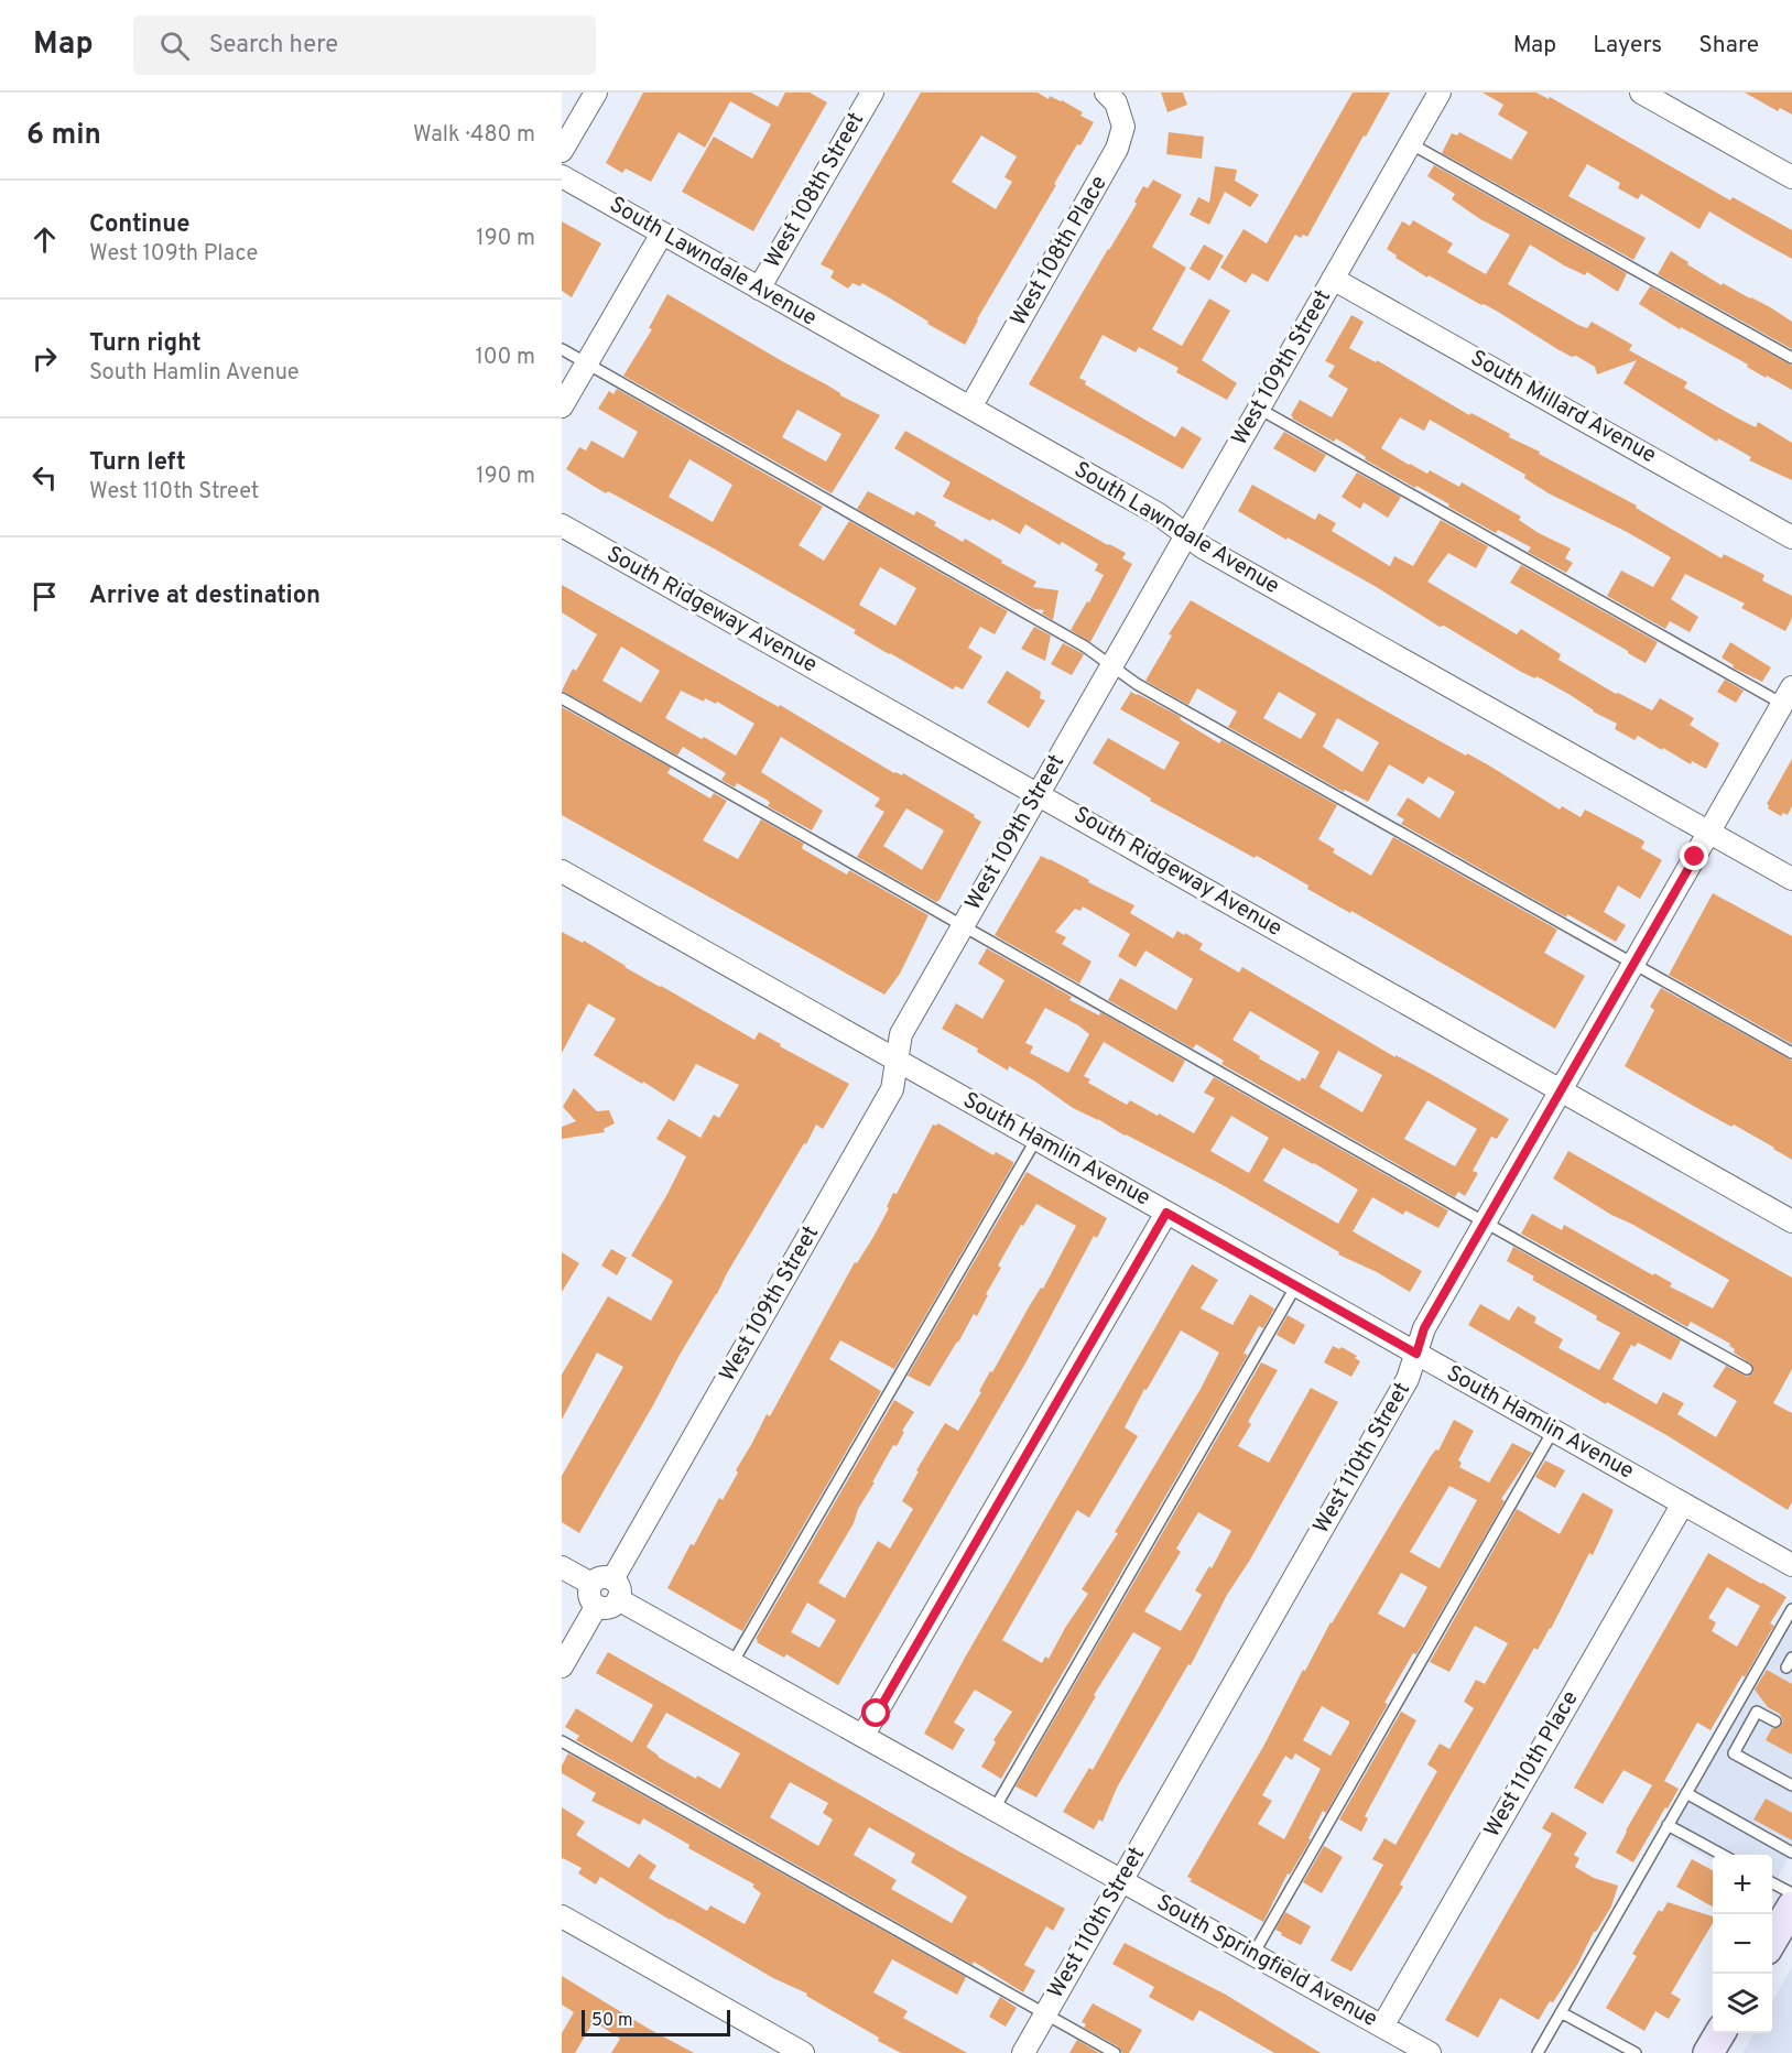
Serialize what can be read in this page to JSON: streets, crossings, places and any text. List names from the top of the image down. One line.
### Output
{"streets":{"street":["West 108th Street","West 108th Place","South Lawndale Avenue","West 109th Street","South Millard Avenue","South Ridgeway Avenue","South Hamlin Avenue","West 110th Street","West 110th Place","South Springfield Avenue"]},"crossings":[["West 108th Street","South Lawndale Avenue"],["West 108th Place","South Lawndale Avenue"],["South Lawndale Avenue","West 109th Street"],["South Lawndale Avenue","West 110th Street"],["West 109th Street","South Millard Avenue"],["West 109th Street","South Ridgeway Avenue"],["West 109th Street","South Hamlin Avenue"],["West 109th Street","South Springfield Avenue"],["South Ridgeway Avenue","West 110th Street"],["South Hamlin Avenue","West 110th Street"],["South Hamlin Avenue","West 110th Place"],["West 110th Street","South Springfield Avenue"],["West 110th Place","South Springfield Avenue"]],"scale_bar":"50 m","page":{"header":"Map","search":"Search here","nav":["Map","Layers","Share"],"heading":["6 min","Walk · 480 m"],"list":[["Continue","West 109th Place","190 m"],["Turn right","South Hamlin Avenue","100 m"],["Turn left","West 110th Street","190 m"],"Arrive at destination"],"map_buttons":["+","−"],"scale":"50 m"}}
